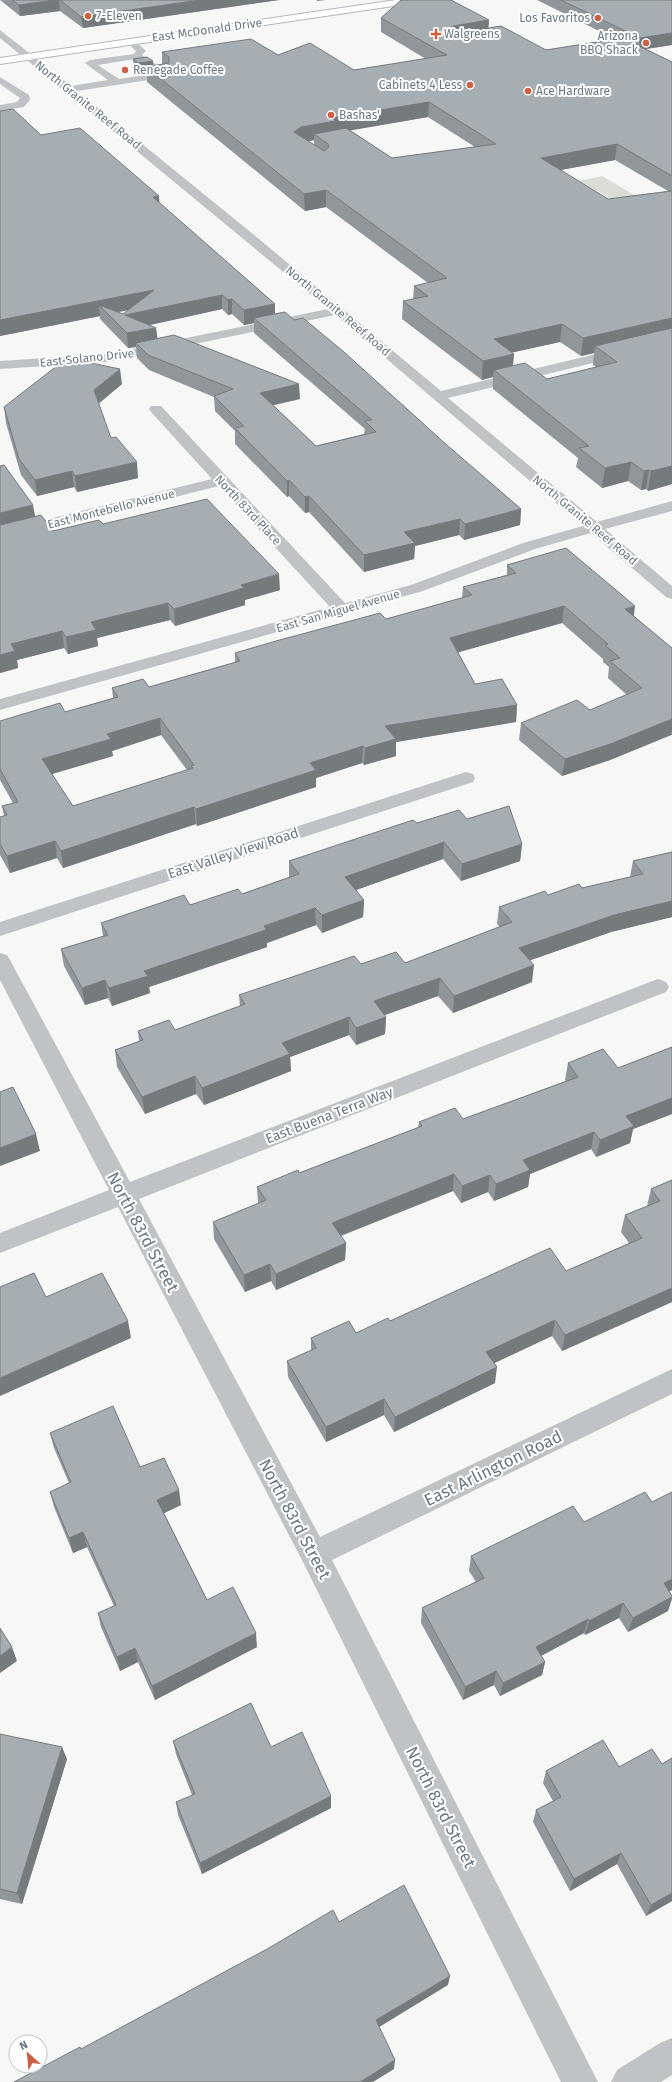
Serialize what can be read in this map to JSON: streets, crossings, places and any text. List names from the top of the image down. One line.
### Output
{"streets":{"main road":["East McDonald Drive"],"street":["North Granite Reef Road","East Solano Drive","East Montebello Avenue","North 83rd Place","East San Miguel Avenue","East Valley View Road","East Buena Terra Way","North 83rd Street","East Arlington Road"]},"crossings":[["East McDonald Drive","North Granite Reef Road"],["North Granite Reef Road","East Solano Drive"],["North Granite Reef Road","East San Miguel Avenue"],["East Montebello Avenue","North 83rd Place"],["North 83rd Place","East San Miguel Avenue"],["East Buena Terra Way","North 83rd Street"],["North 83rd Street","East Arlington Road"]],"places":{"other":["7-Eleven","Los Favoritos","Arizona BBQ Shack","Renegade Coffee","Cabinets 4 Less","Ace Hardware","Bashas'"],"health":["Walgreens"]},"north":"top left"}
